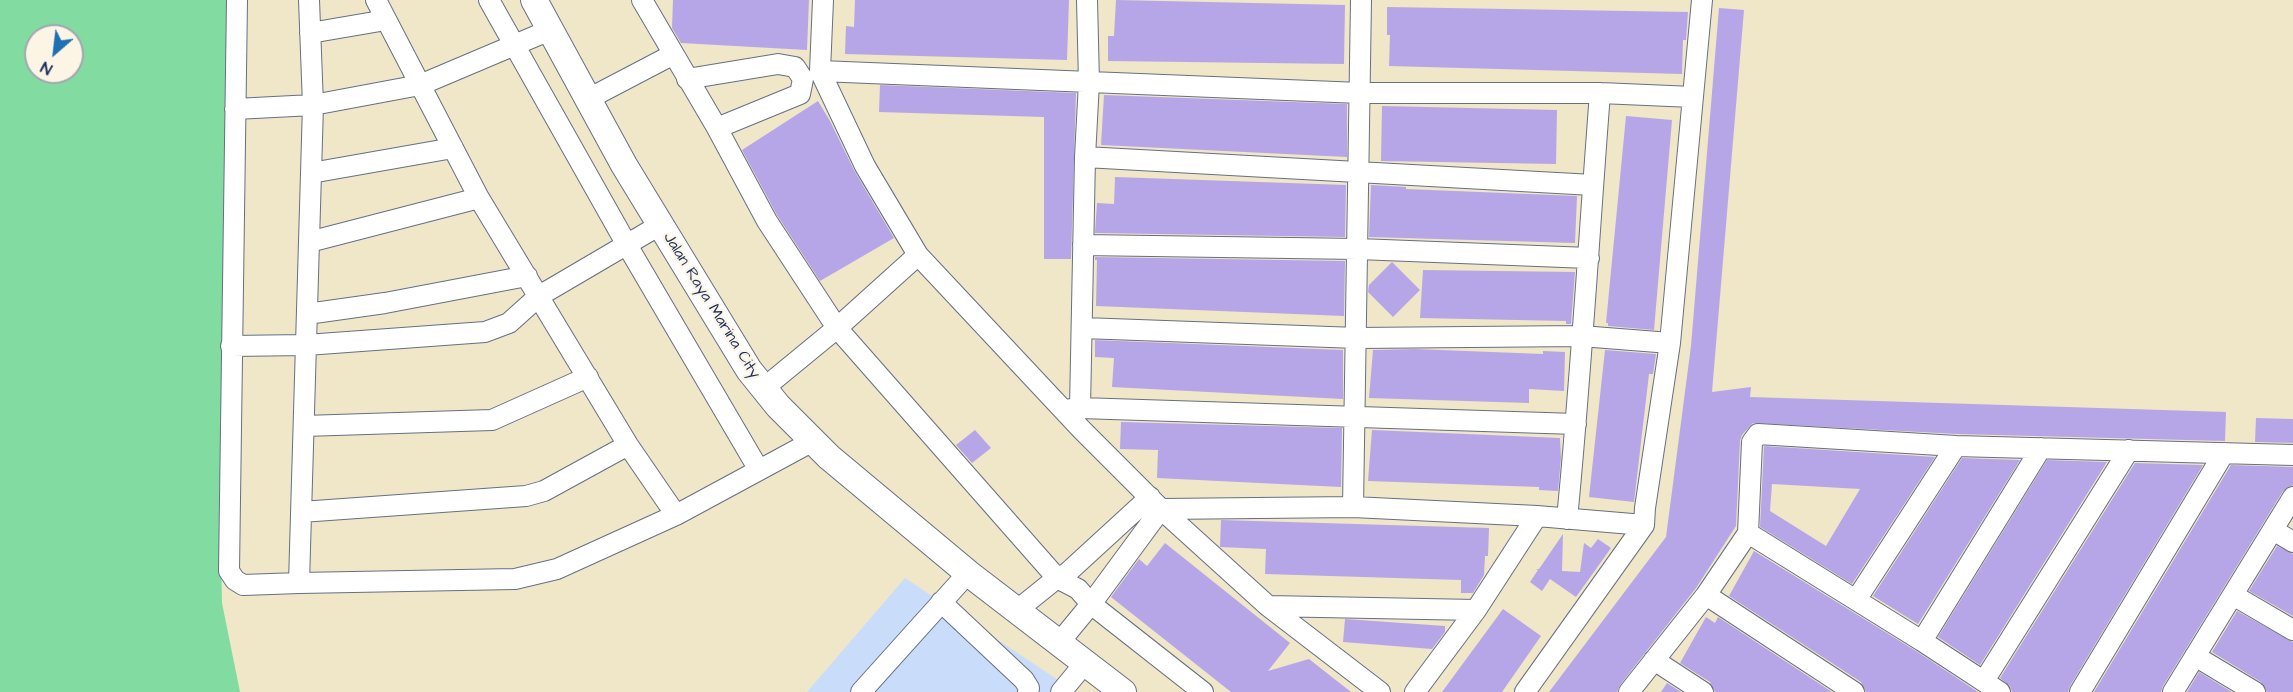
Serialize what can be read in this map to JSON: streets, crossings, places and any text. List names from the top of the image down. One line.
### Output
{"streets":{"main road":["Jalan Raya Marina City"]},"north":"bottom left"}
